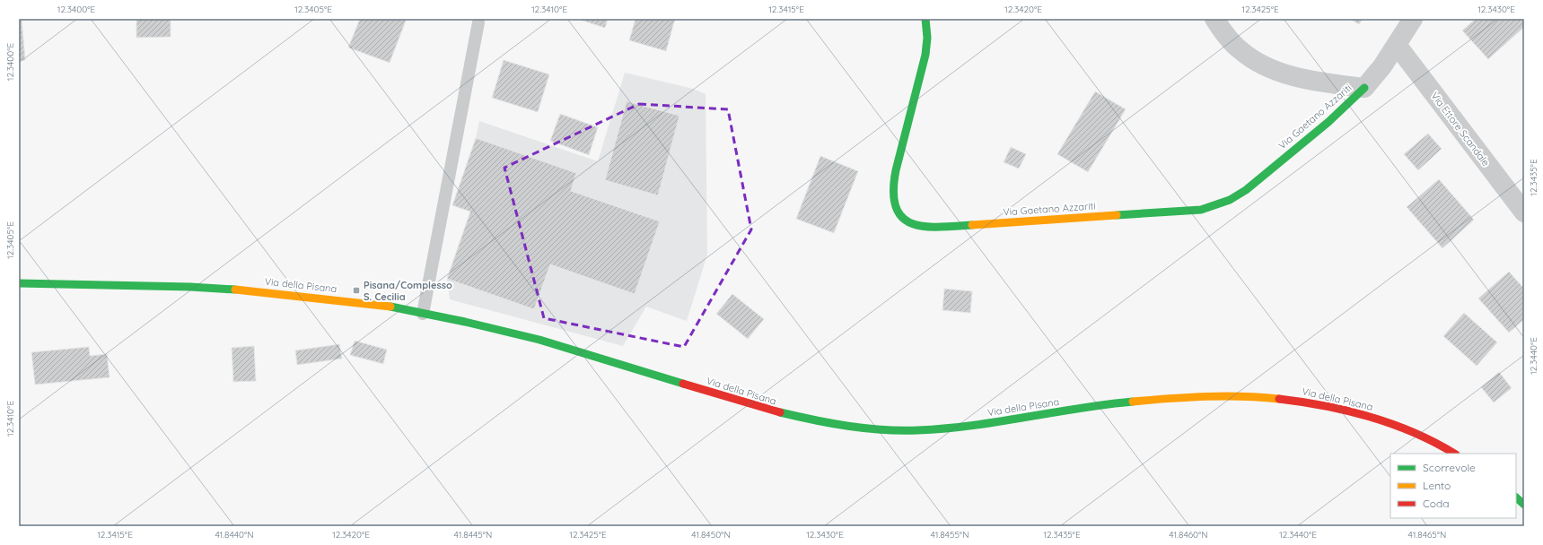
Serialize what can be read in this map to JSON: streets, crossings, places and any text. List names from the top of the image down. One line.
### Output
{"streets":{"main road":["Via Gaetano Azzariti","Via della Pisana"],"street":["Via Ettore Scandale"]},"places":{"transit":["Pisana/Complesso S. Cecilia"]},"legend":["Scorrevole","Lento","Coda"],"coordinates":["12.3400°E","12.3405°E","12.3410°E","12.3415°E","12.3420°E","12.3425°E","12.3430°E","12.3435°E","12.3440°E","41.8440°N","41.8445°N","41.8450°N","41.8455°N","41.8460°N","41.8465°N"]}
